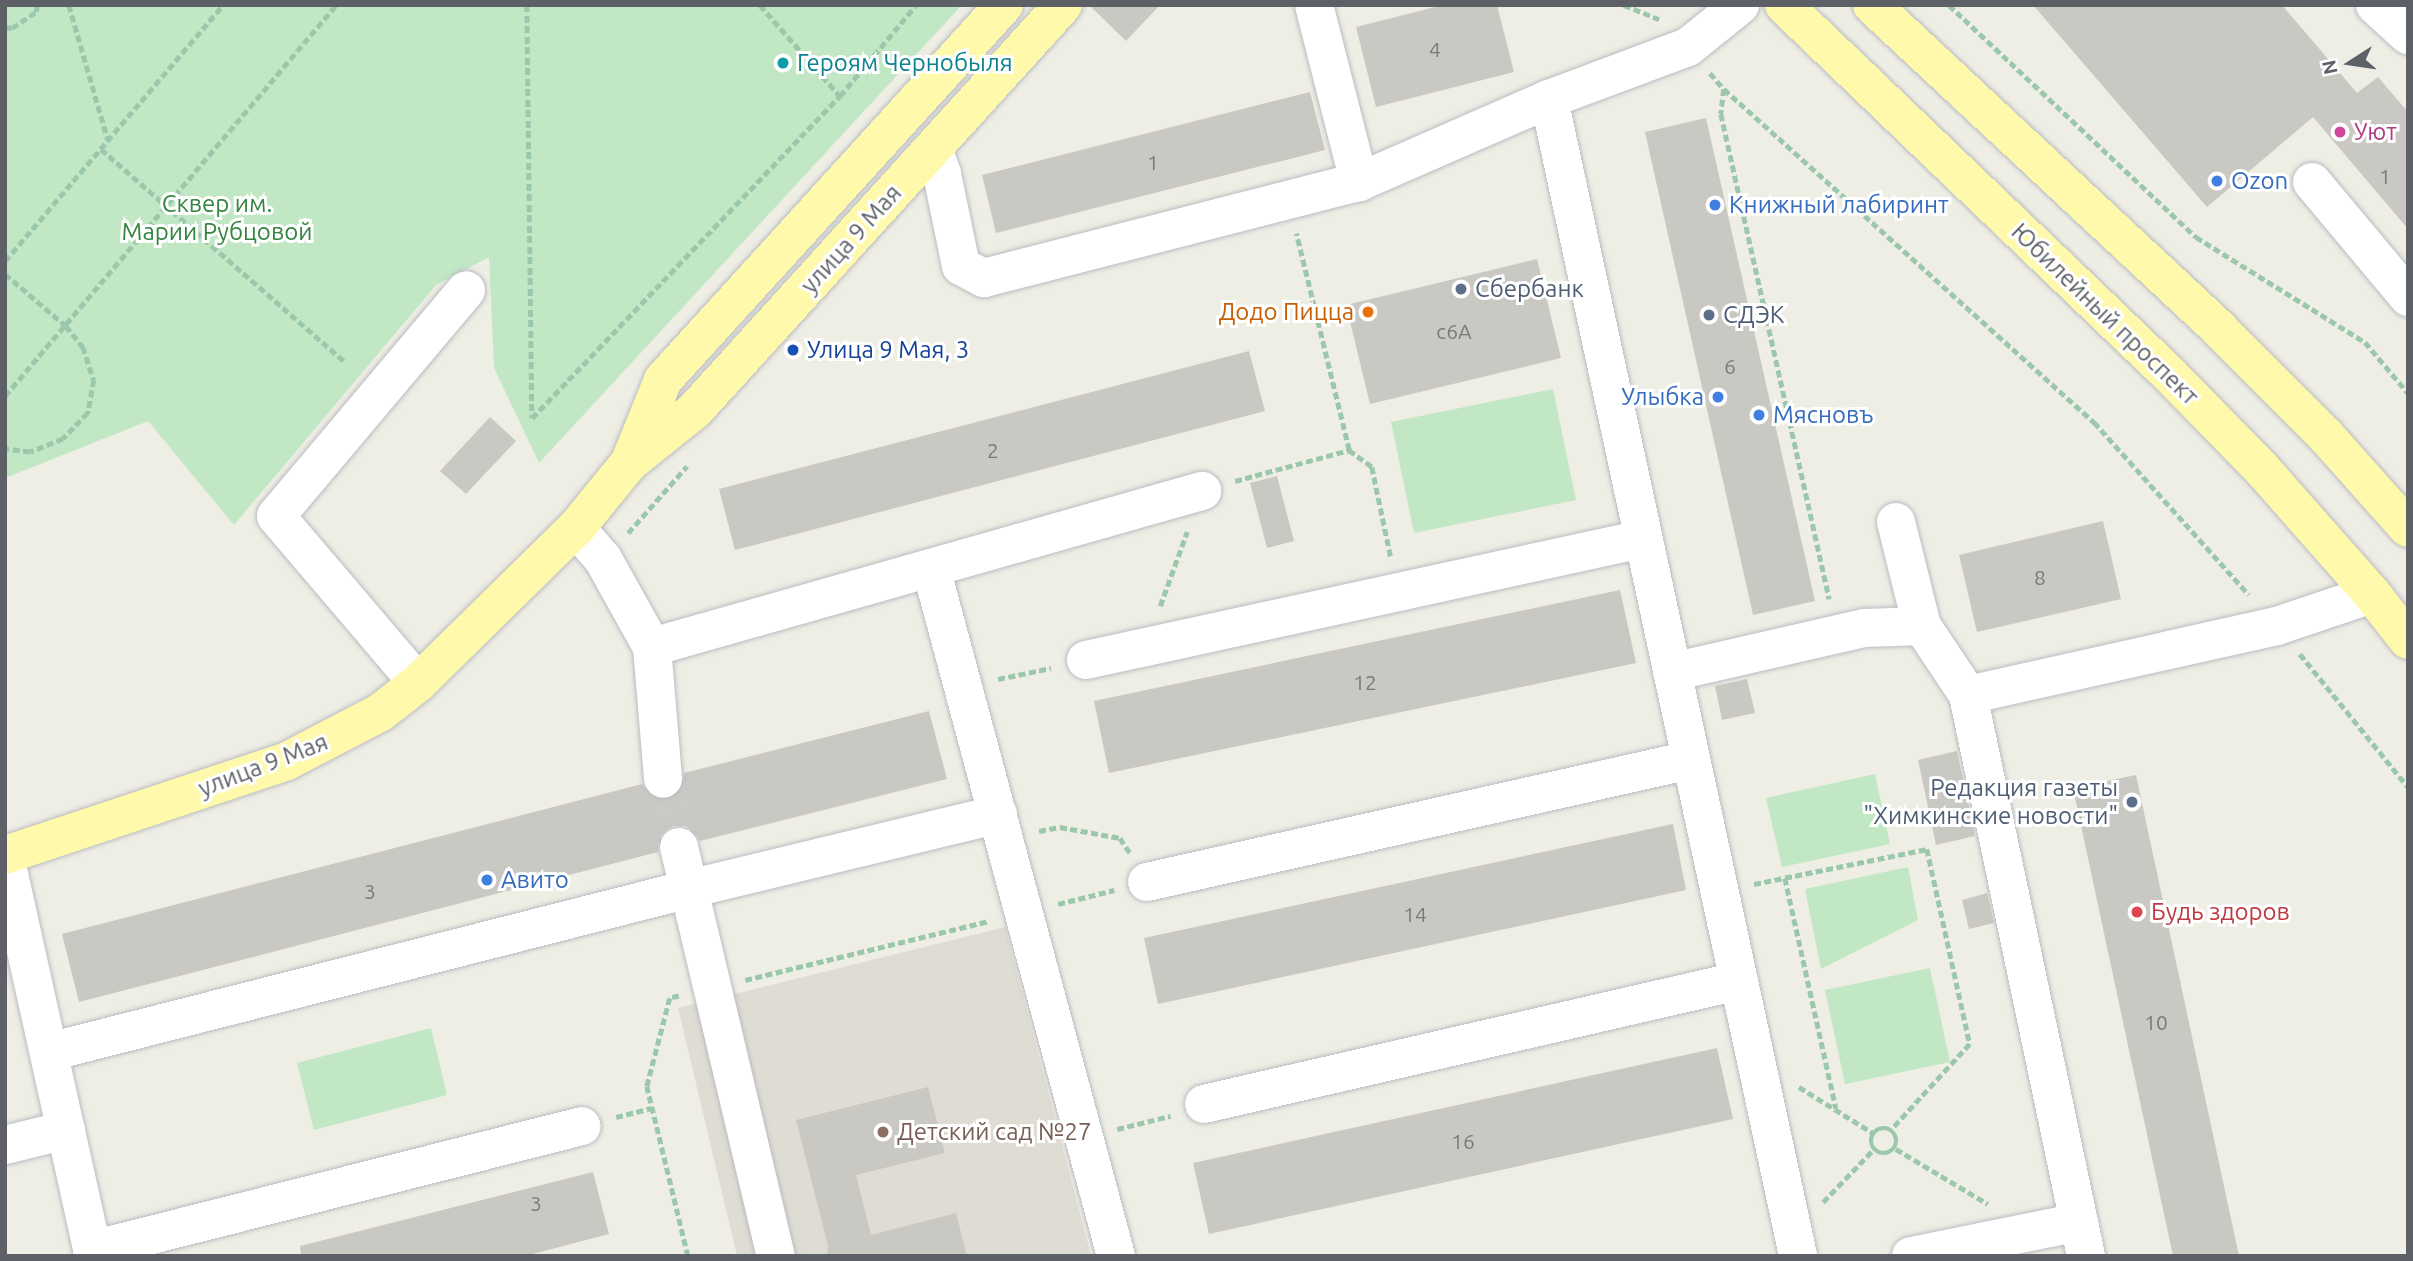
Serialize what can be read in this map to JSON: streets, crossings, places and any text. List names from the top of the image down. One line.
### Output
{"streets":{"main road":["улица 9 Мая","Юбилейный проспект"]},"parks":["Сквер им. Марии Рубцовой"],"places":["Героям Чернобыля","Уют","Ozon","Книжный лабиринт","Сбербанк","Додо Пицца","СДЭК","Улица 9 Мая, 3","Улыбка","Мясновъ","Редакция газеты \"Химкинские новости\"","Авито","Будь здоров","Детский сад №27"],"house_numbers":["4","1","1","с6А","6","2","8","12","3","14","10","16","3"],"north":"left"}
